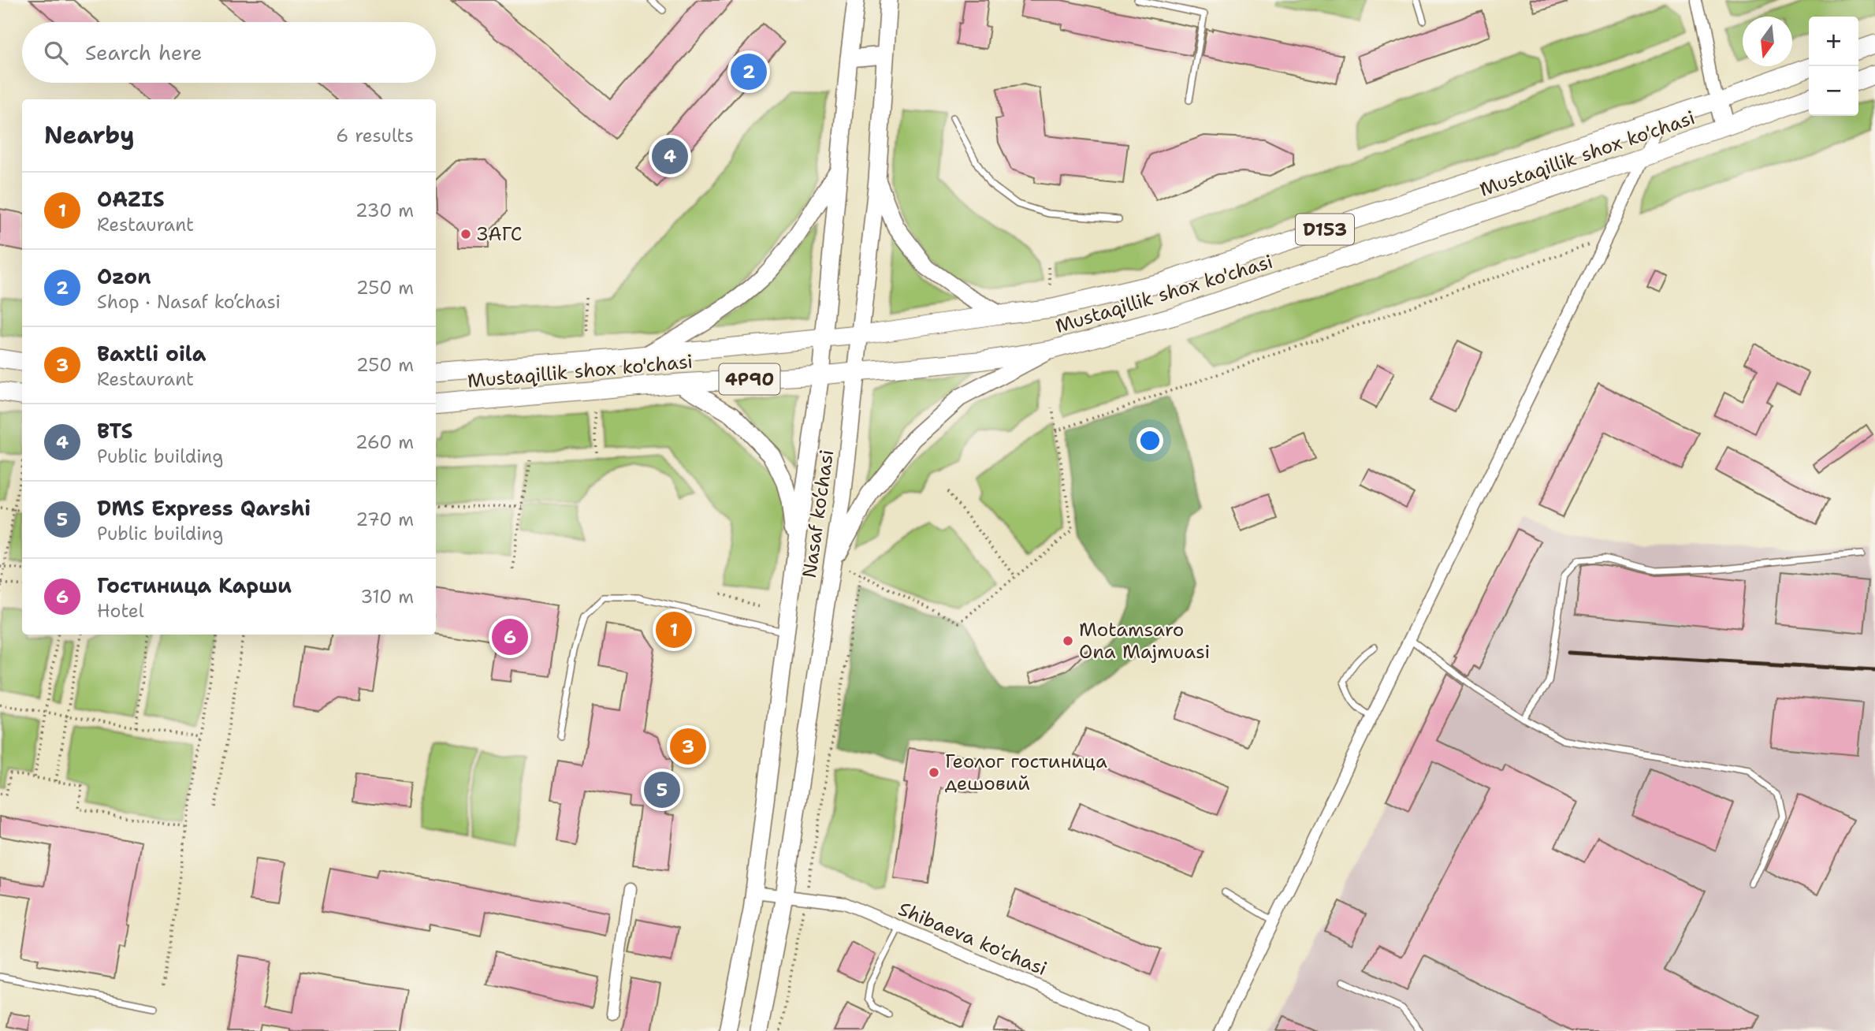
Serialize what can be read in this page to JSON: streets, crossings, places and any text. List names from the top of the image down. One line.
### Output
{"streets":{"main road":["Mustaqillik shox ko'chasi","D153","4P90","Nasaf ko‘chasi"],"street":["Shibaeva ko'chasi"]},"crossings":[["Mustaqillik shox ko'chasi","Nasaf ko‘chasi"],["Nasaf ko‘chasi","Shibaeva ko'chasi"]],"places":["ЗАГС","Motamsaro Ona Majmuasi","Геолог гостиница дешовий"],"north":"bottom","page":{"map_buttons":["+","−"],"search":"Search here","pins":["2","4","1","6","3","5"],"heading":["Nearby","6 results"],"list":[{"mark":"1","name":"OAZIS","note":"Restaurant","value":"230 m"},{"mark":"2","name":"Ozon","note":"Shop · Nasaf ko‘chasi","value":"250 m"},{"mark":"3","name":"Baxtli oila","note":"Restaurant","value":"250 m"},{"mark":"4","name":"BTS","note":"Public building","value":"260 m"},{"mark":"5","name":"DMS Express Qarshi","note":"Public building","value":"270 m"},{"mark":"6","name":"Гостиница Карши","note":"Hotel","value":"310 m"}]}}
